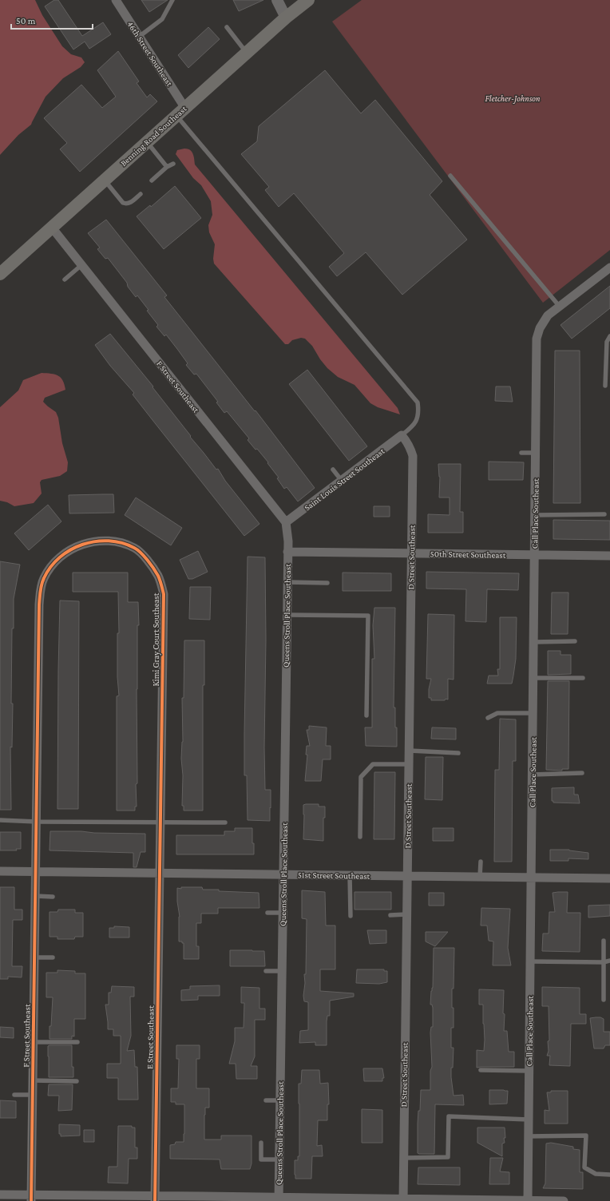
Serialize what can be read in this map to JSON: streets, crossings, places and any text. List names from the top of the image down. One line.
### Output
{"streets":{"main road":["Benning Road Southeast"],"street":["46th Street Southeast","F Street Southeast","Saint Louis Street Southeast","Call Place Southeast","50th Street Southeast","D Street Southeast","Queens Stroll Place Southeast","Kimi Gray Court Southeast","51st Street Southeast","E Street Southeast"]},"crossings":[["46th Street Southeast","Benning Road Southeast"],["Benning Road Southeast","F Street Southeast"],["F Street Southeast","Saint Louis Street Southeast"],["F Street Southeast","Kimi Gray Court Southeast"],["F Street Southeast","51st Street Southeast"],["Saint Louis Street Southeast","D Street Southeast"],["Call Place Southeast","50th Street Southeast"],["Call Place Southeast","51st Street Southeast"],["50th Street Southeast","D Street Southeast"],["50th Street Southeast","Queens Stroll Place Southeast"],["D Street Southeast","51st Street Southeast"],["Queens Stroll Place Southeast","51st Street Southeast"],["Kimi Gray Court Southeast","51st Street Southeast"],["Kimi Gray Court Southeast","E Street Southeast"],["51st Street Southeast","E Street Southeast"]],"parks":["Fletcher-Johnson"],"scale_bar":"50 m"}
